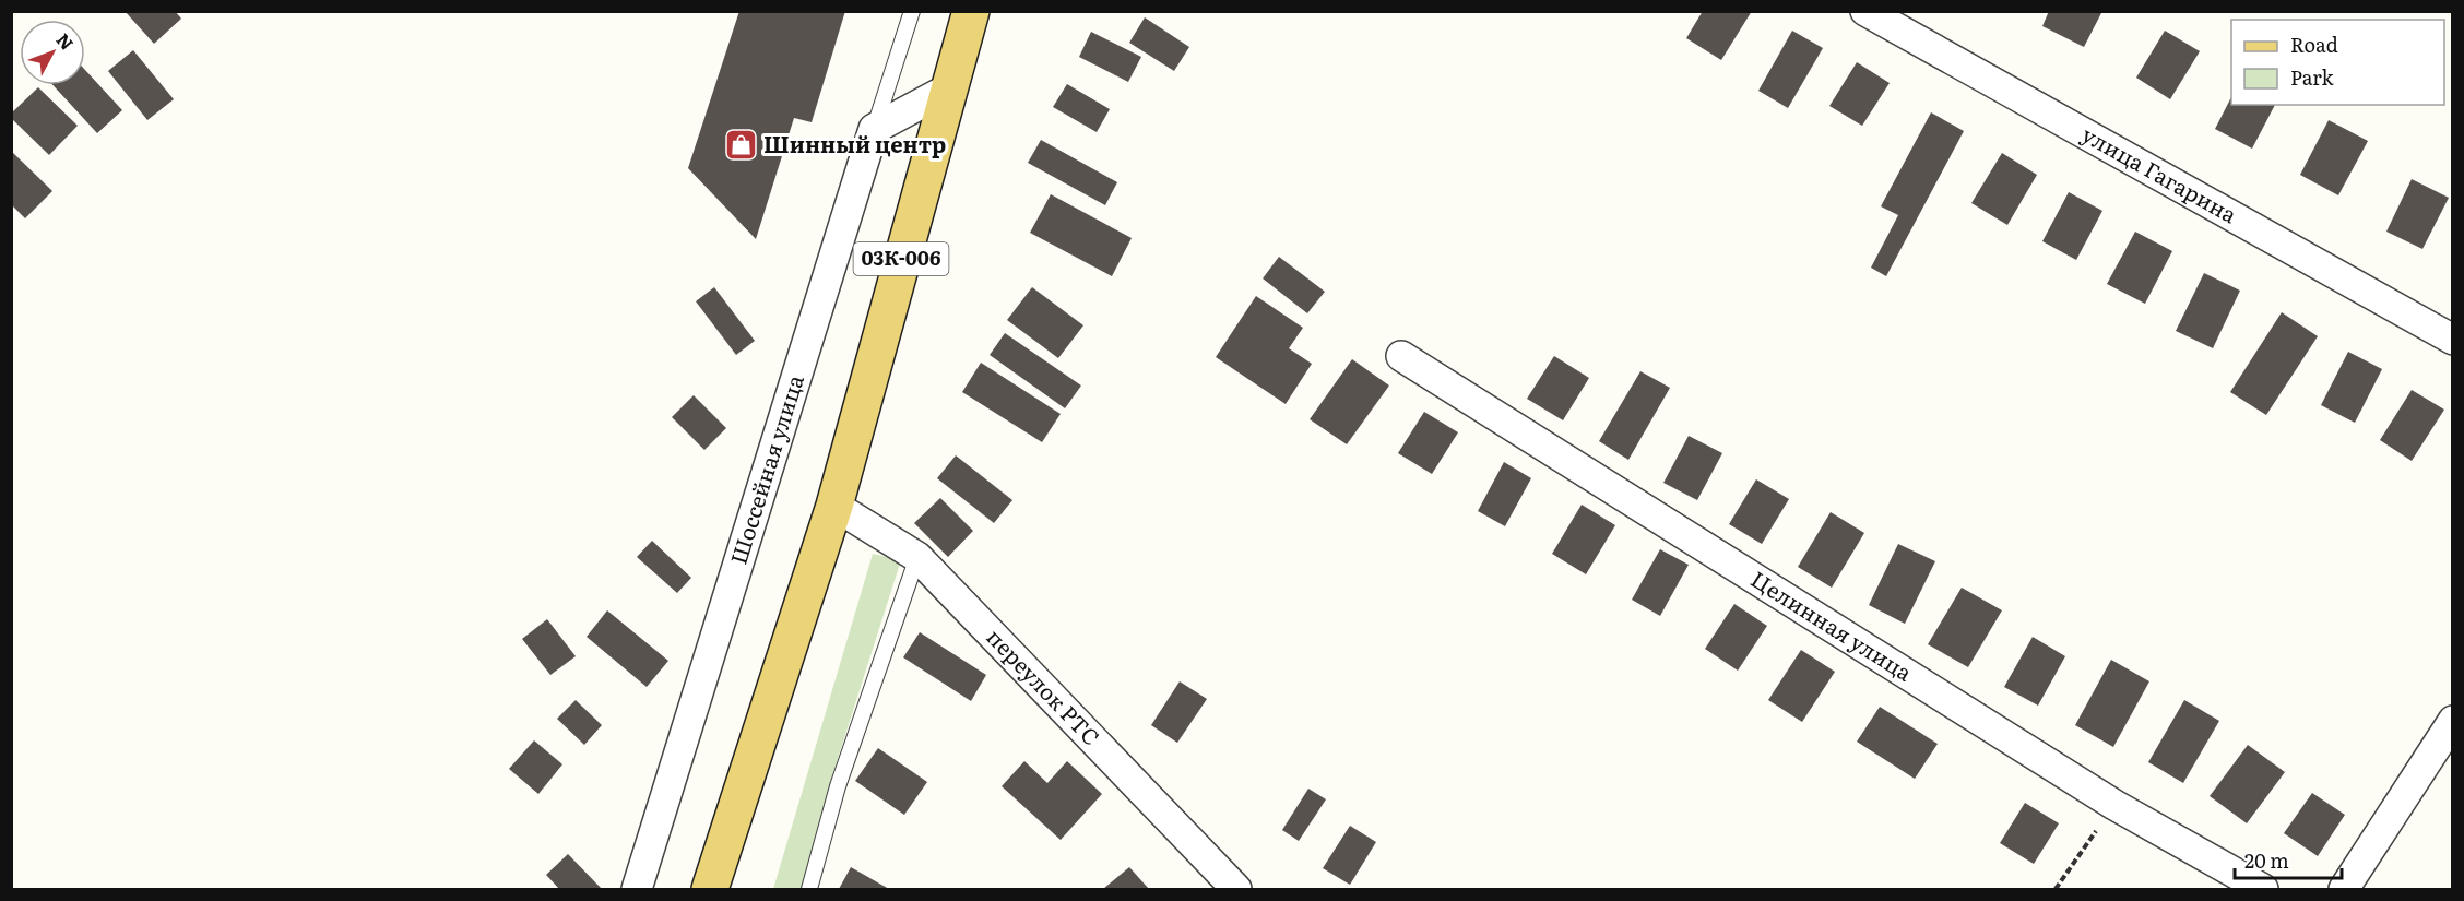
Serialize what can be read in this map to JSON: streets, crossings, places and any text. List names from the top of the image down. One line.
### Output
{"streets":{"main road":["03К-006"],"street":["улица Гагарина","Шоссейная улица","Целинная улица","переулок РТС"]},"crossings":[["03К-006","переулок РТС"]],"places":{"shop":["Шинный центр"]},"legend":["Road","Park"],"scale_bar":"20 m","north":"top right"}
